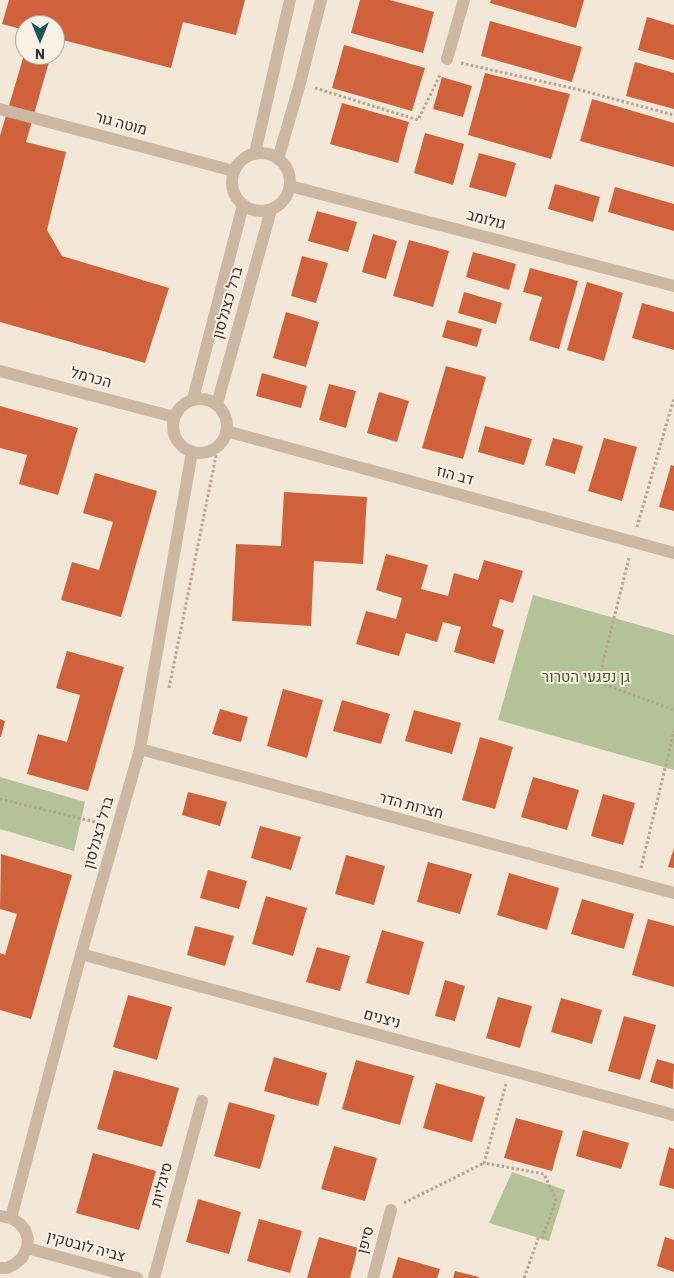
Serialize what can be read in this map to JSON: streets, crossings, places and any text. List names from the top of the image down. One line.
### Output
{"streets":{"street":["מוטה גור","גולומב","ברל כצנלסון","הכרמל","דב הוז","חצרות הדר","ניצנים","סיגליות","סיפן","צביה לובטקין"]},"crossings":[["מוטה גור","גולומב"],["מוטה גור","ברל כצנלסון"],["גולומב","ברל כצנלסון"],["ברל כצנלסון","הכרמל"],["ברל כצנלסון","דב הוז"],["ברל כצנלסון","חצרות הדר"],["ברל כצנלסון","ניצנים"],["הכרמל","דב הוז"]],"parks":["גן נפגעי הטרור"],"north":"bottom"}
